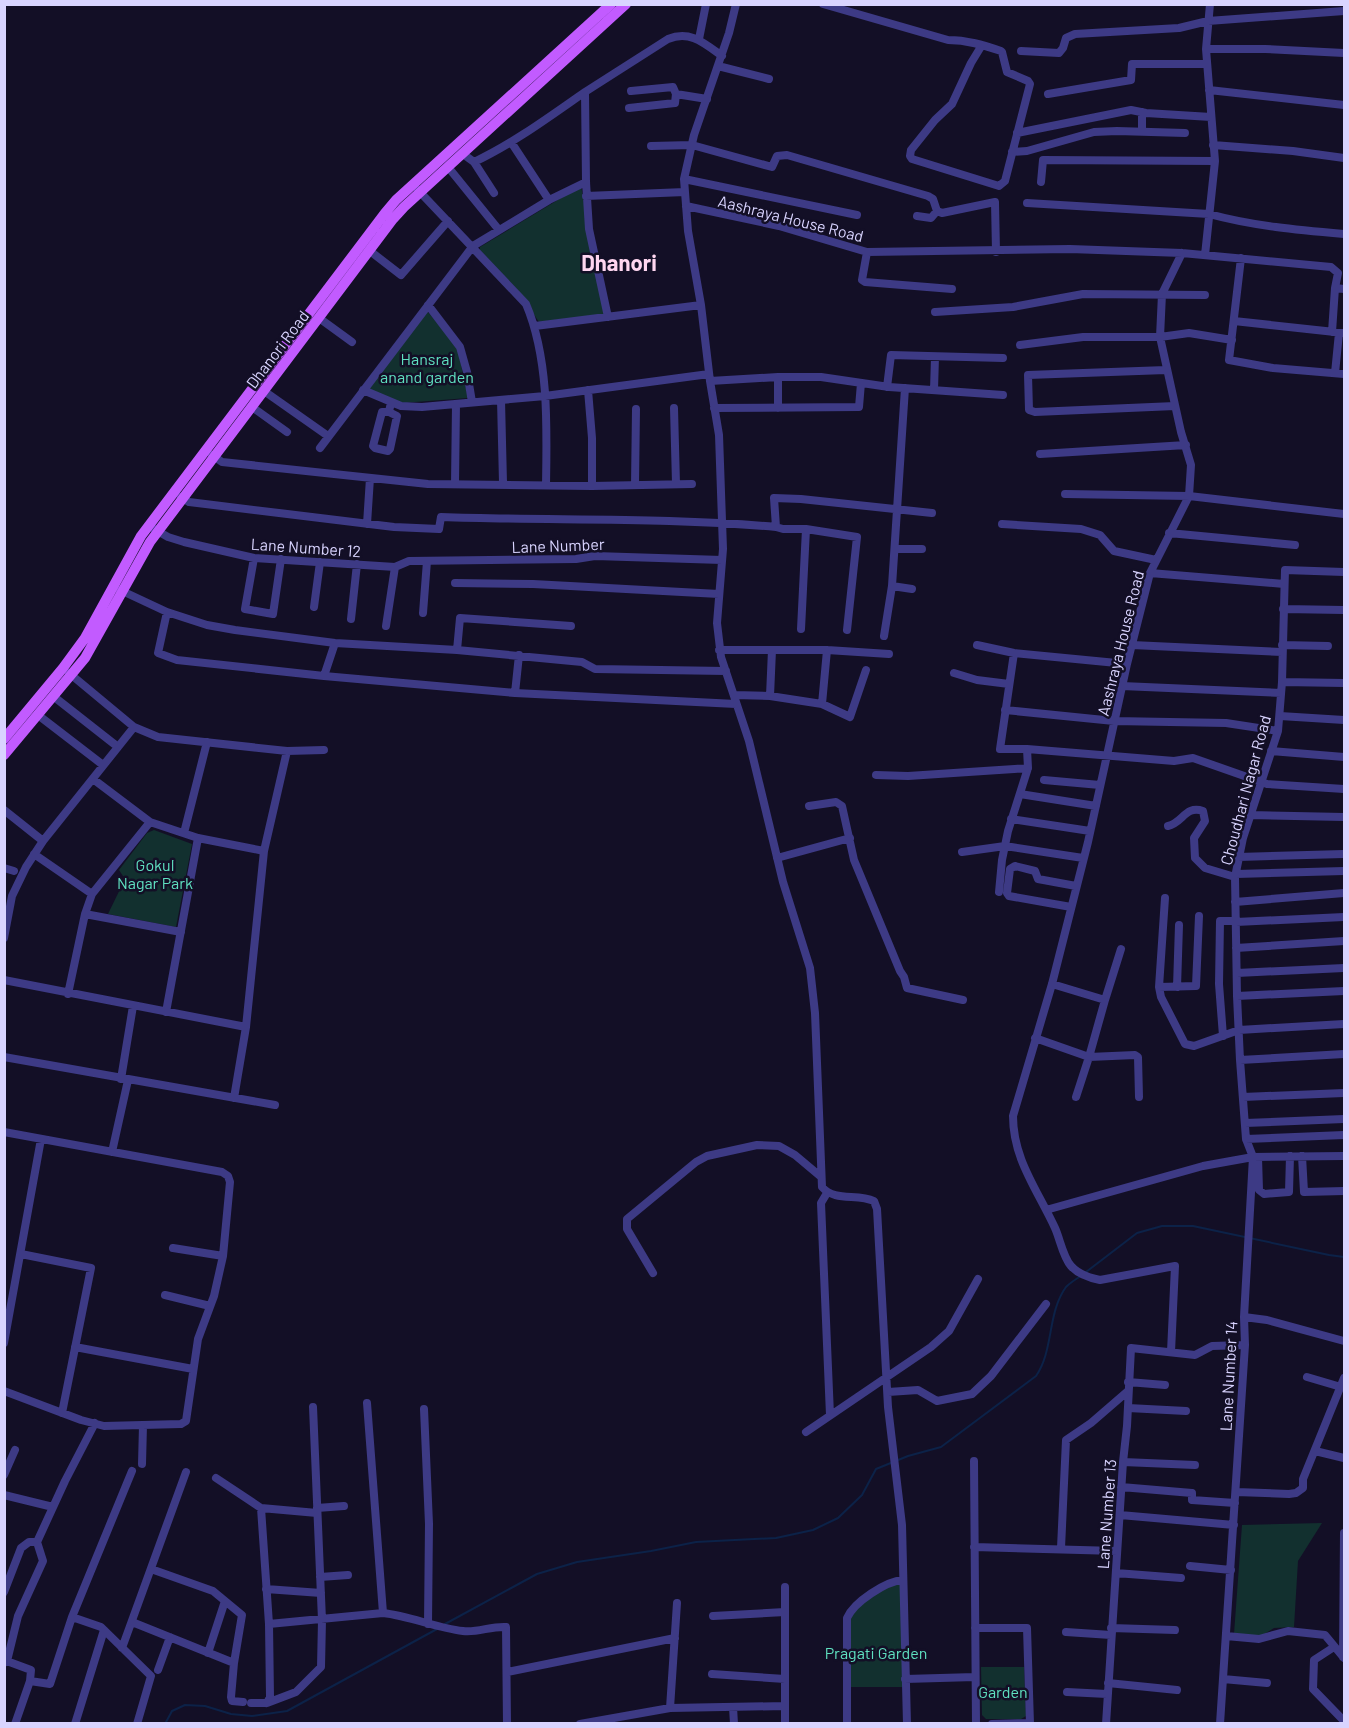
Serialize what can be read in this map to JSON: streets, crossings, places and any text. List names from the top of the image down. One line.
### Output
{"streets":{"main road":["Dhanori Road"],"street":["Aashraya House Road","Lane Number","Lane Number 12","Choudhari Nagar Road","Lane Number 14","Lane Number 13"]},"crossings":[["Aashraya House Road","Lane Number 13"],["Dhanori Road","Lane Number 12"],["Lane Number","Lane Number 12"],["Choudhari Nagar Road","Lane Number 14"]],"districts":["Dhanori"],"parks":["Hansraj anand garden","Gokul Nagar Park","Pragati Garden","Garden"]}
